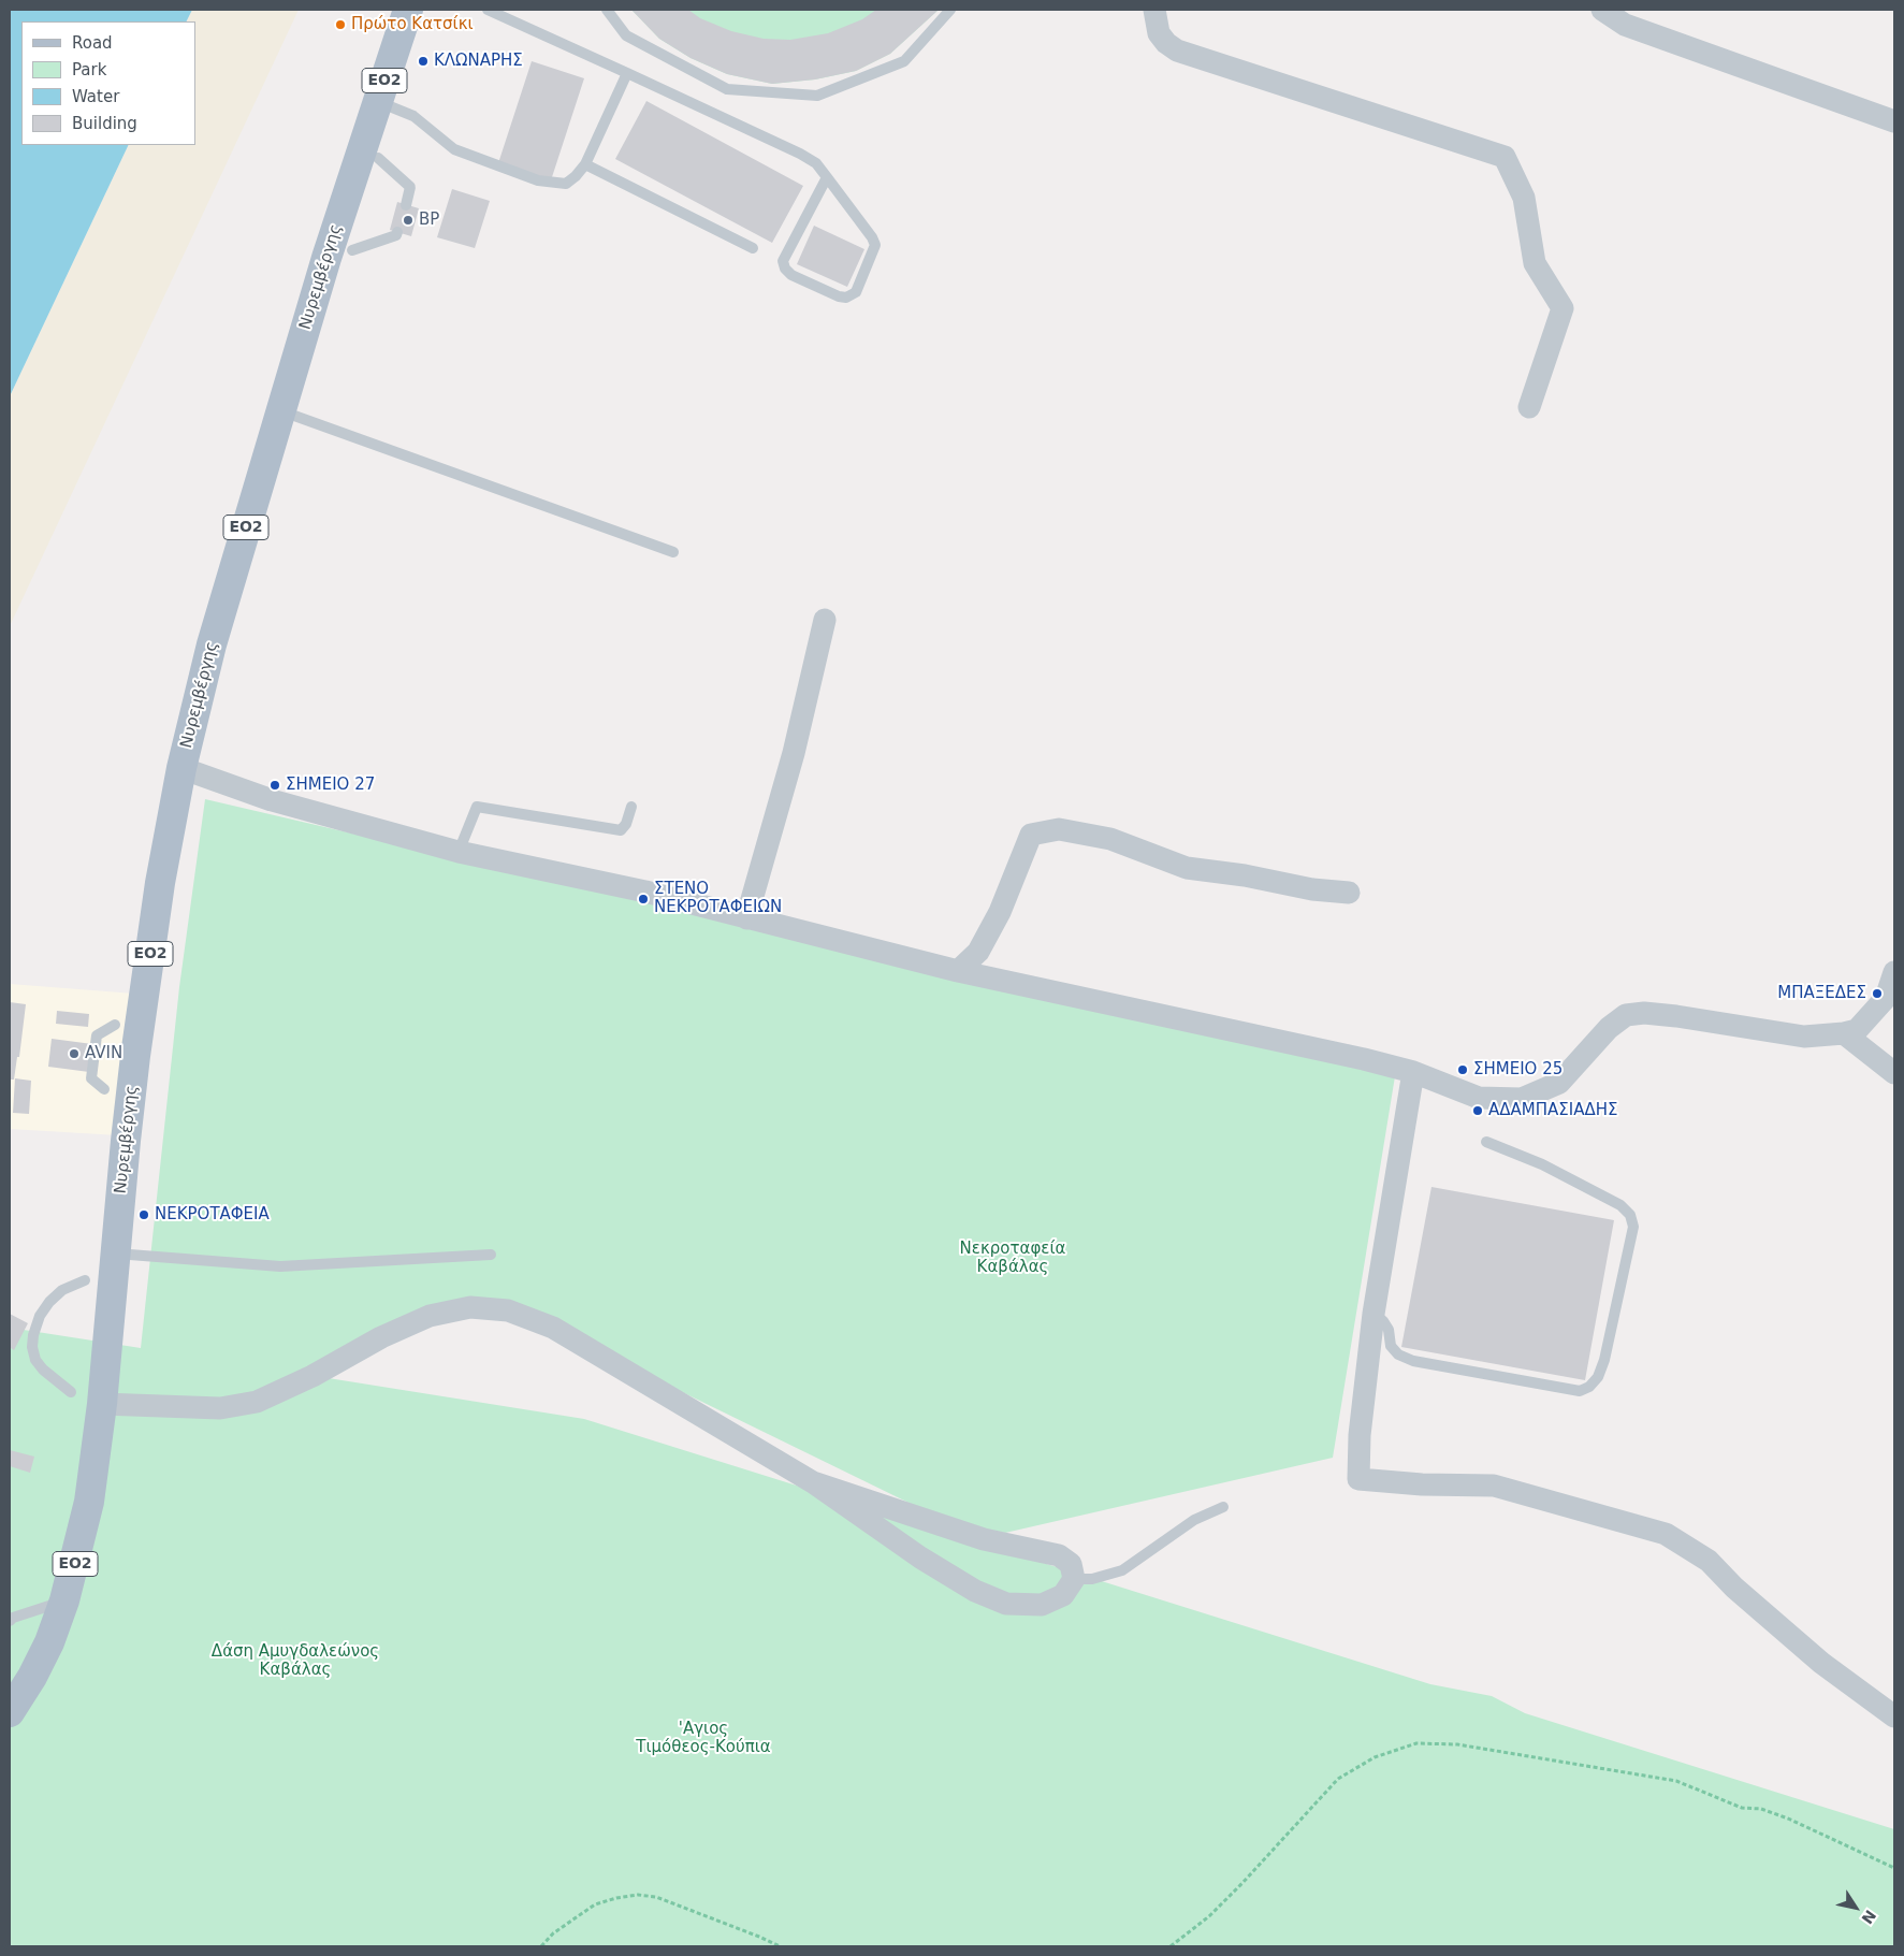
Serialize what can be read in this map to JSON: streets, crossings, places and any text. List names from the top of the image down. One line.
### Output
{"streets":{"main road":["ΕΟ2","Νυρεμβέργης"]},"crossings":[["ΕΟ2","Νυρεμβέργης"]],"parks":["Νεκροταφεία Καβάλας","Δάση Αμυγδαλεώνος Καβάλας","'Αγιος Τιμόθεος-Κούπια"],"places":["Πρώτο Κατσίκι","ΚΛΩΝΑΡΗΣ","BP","ΣΗΜΕΙΟ 27","ΣΤΕΝΟ ΝΕΚΡΟΤΑΦΕΙΩΝ","ΜΠΑΞΕΔΕΣ","AVIN","ΣΗΜΕΙΟ 25","ΑΔΑΜΠΑΣΙΑΔΗΣ","ΝΕΚΡΟΤΑΦΕΙΑ"],"legend":["Road","Park","Water","Building"],"north":"bottom right"}
